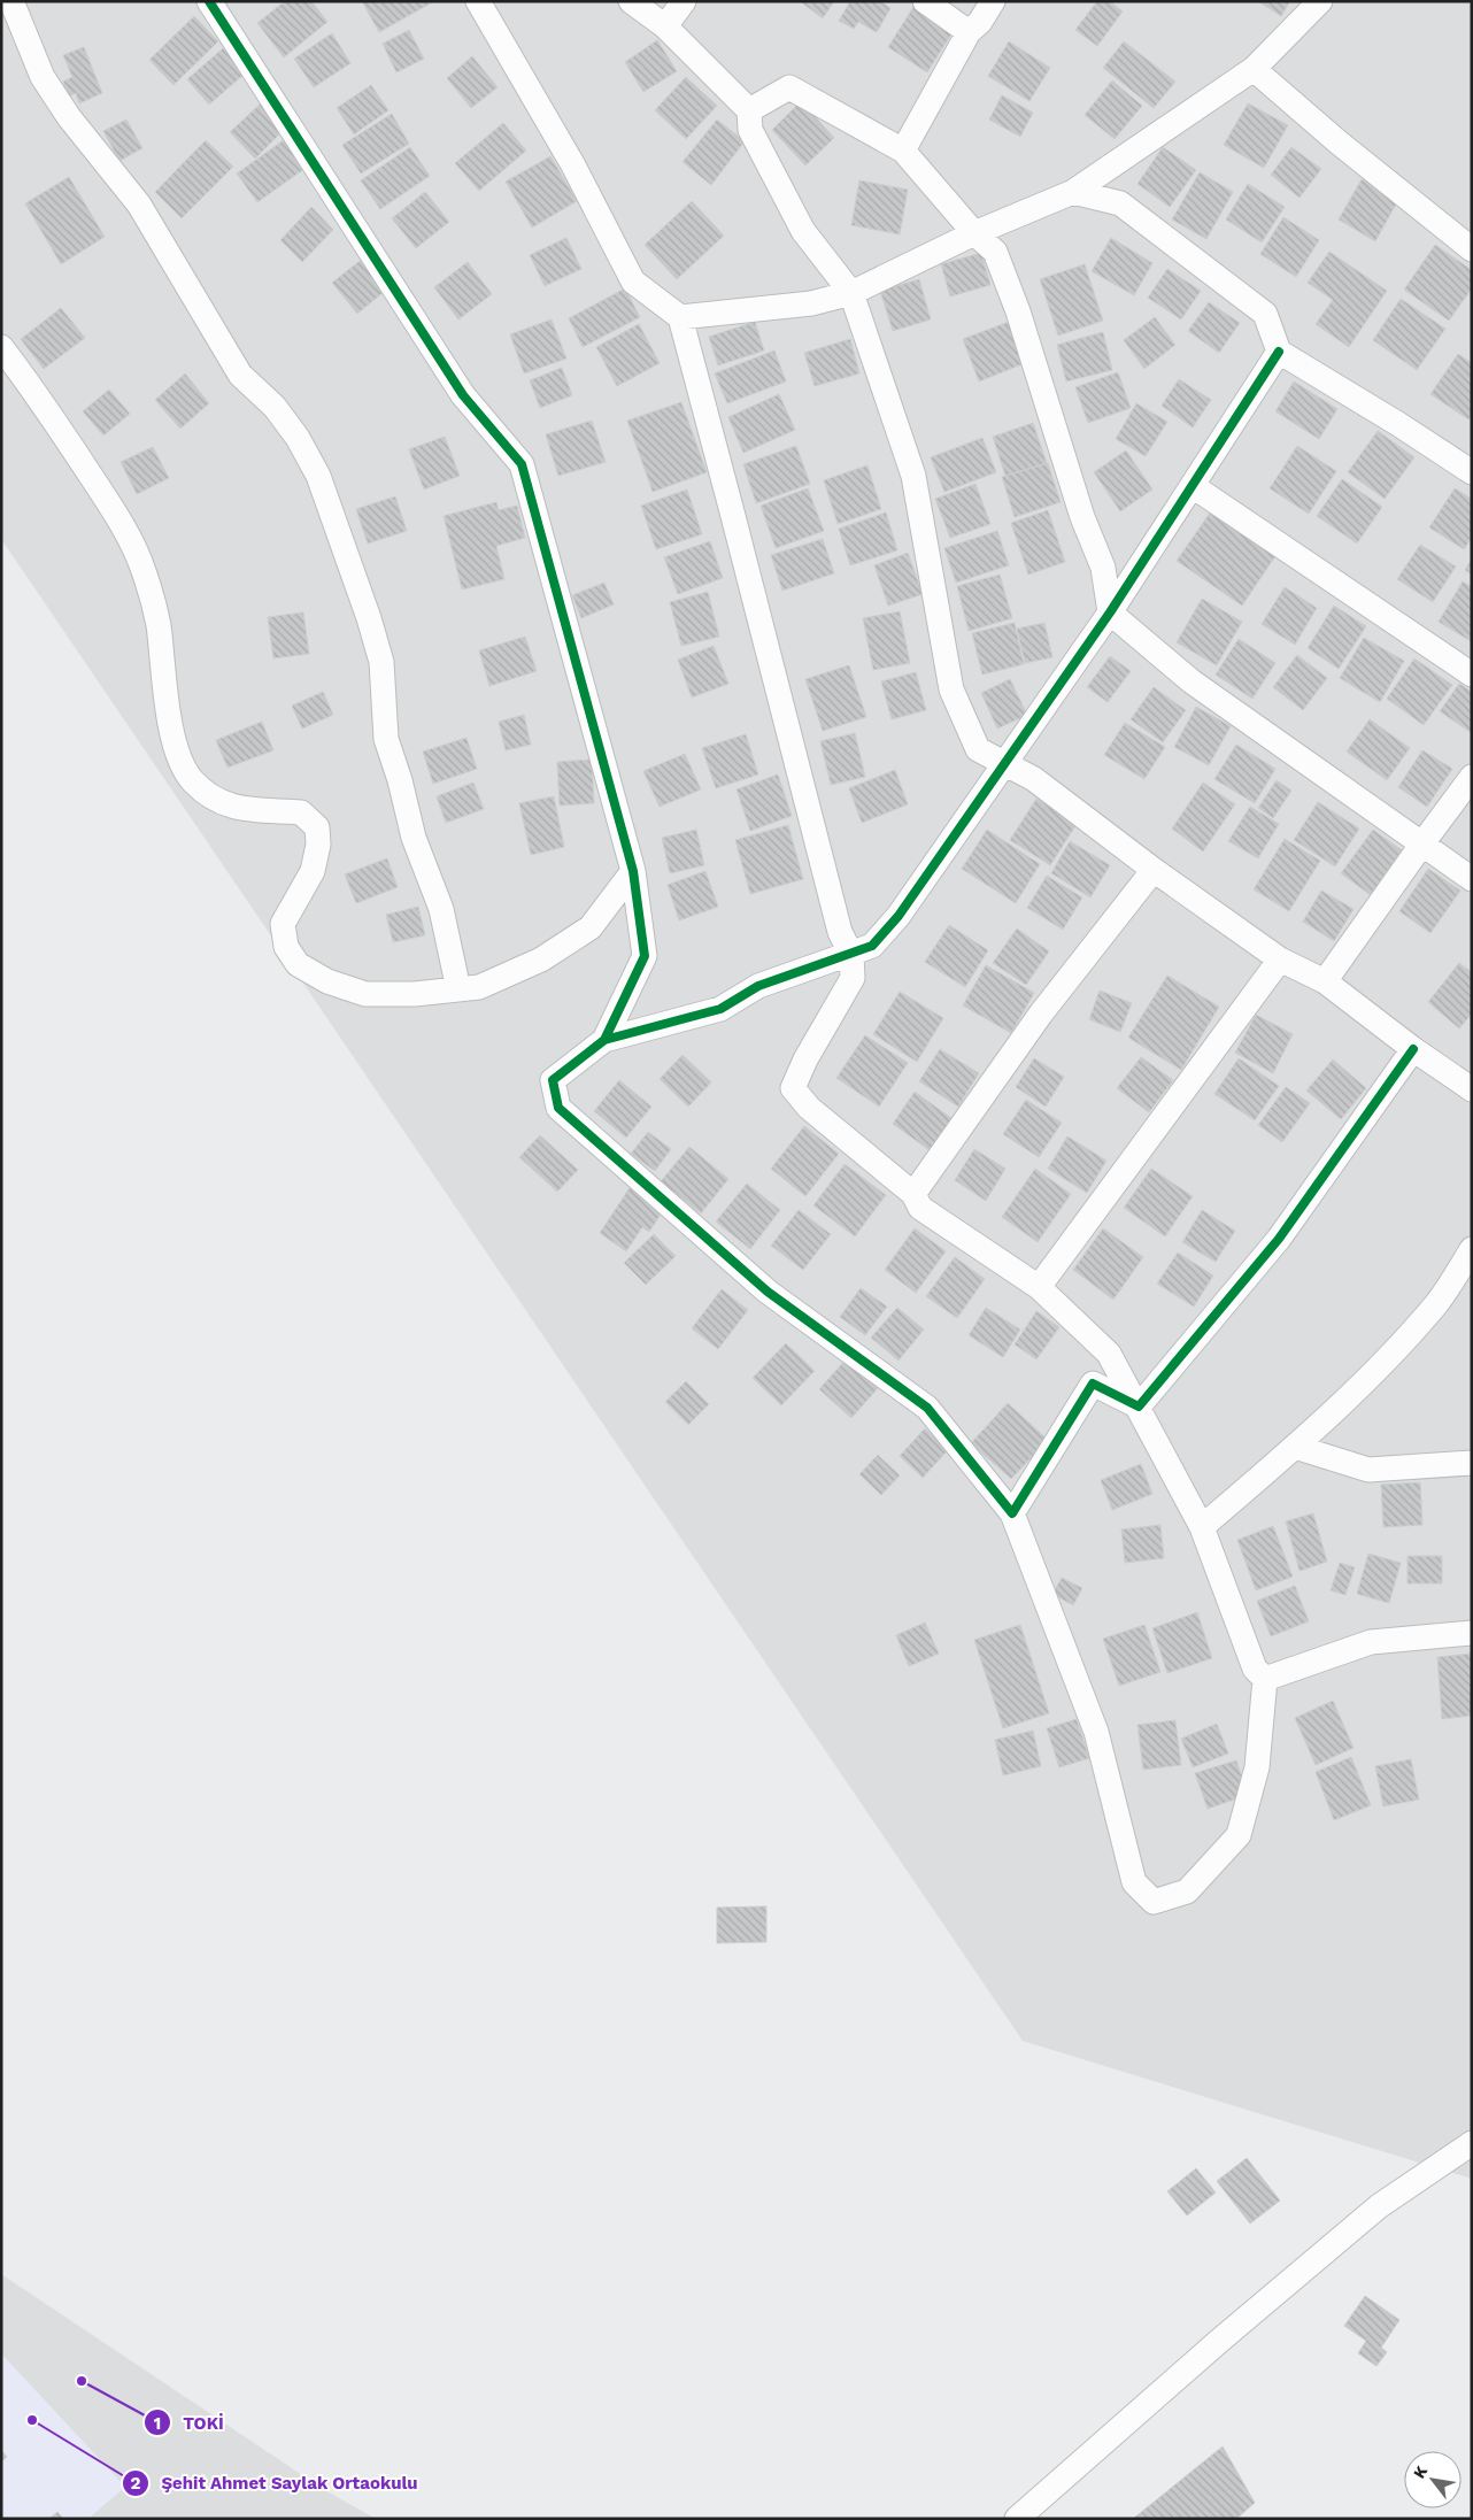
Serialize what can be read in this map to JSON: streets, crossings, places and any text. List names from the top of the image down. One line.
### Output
{"places":["TOKİ","Şehit Ahmet Saylak Ortaokulu"],"north":"top left"}
